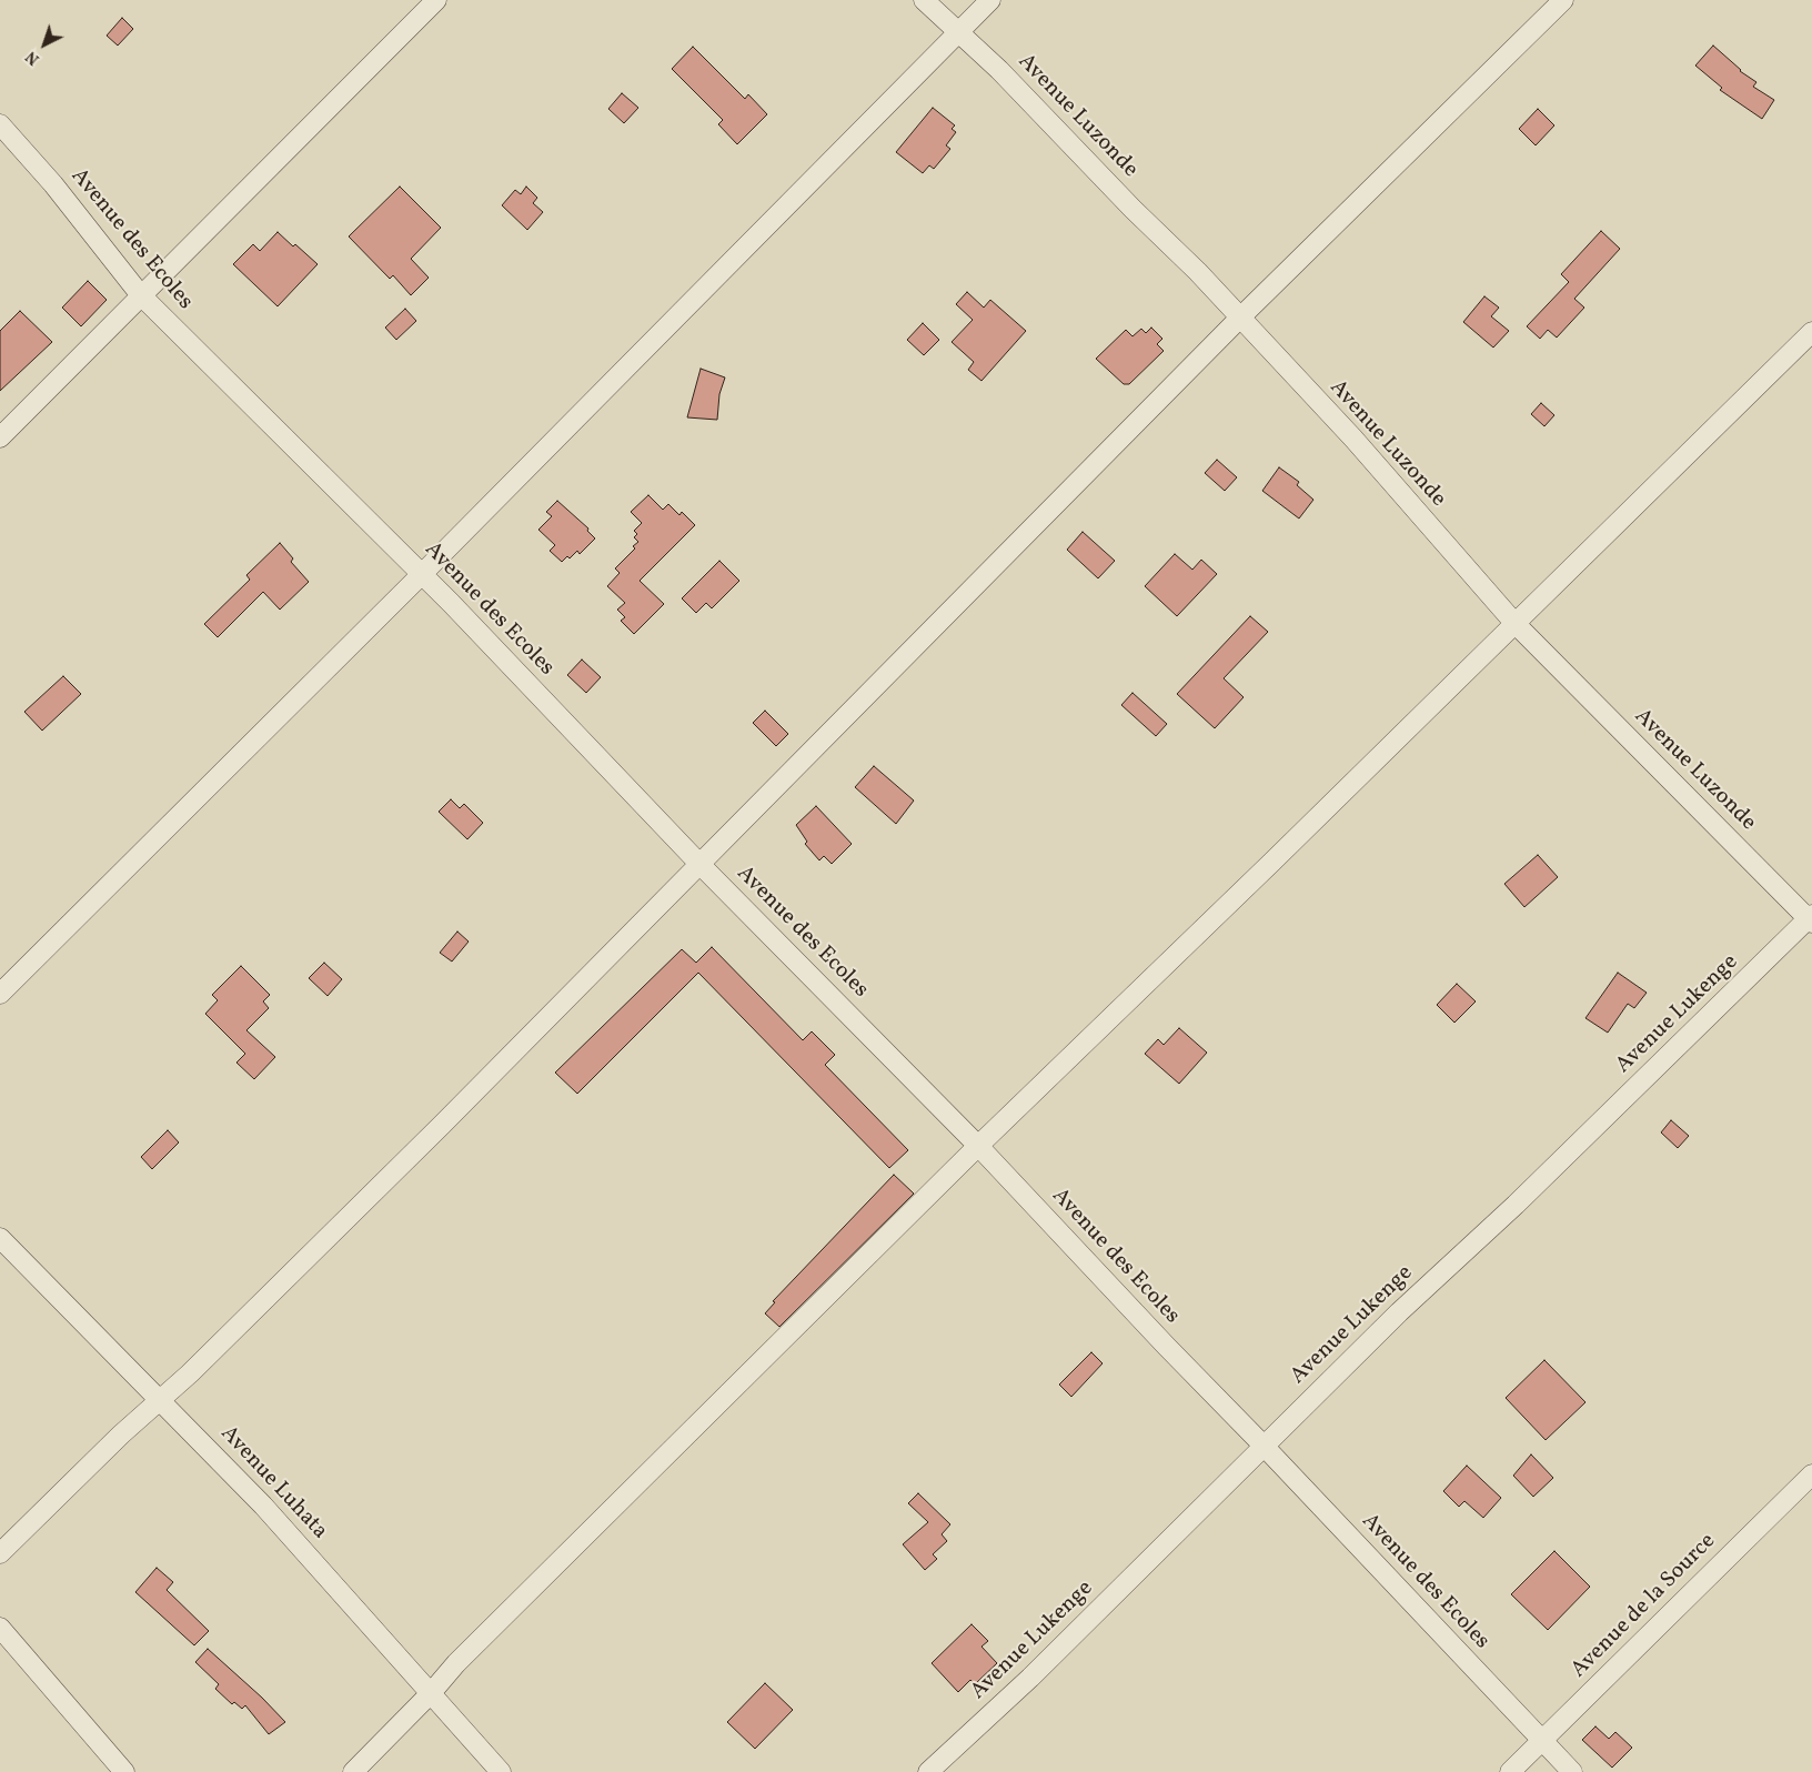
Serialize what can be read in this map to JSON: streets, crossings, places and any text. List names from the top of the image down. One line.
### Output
{"streets":{"street":["Avenue Luzonde","Avenue des Ecoles","Avenue Lukenge","Avenue Luhata","Avenue de la Source"]},"crossings":[["Avenue Luzonde","Avenue Lukenge"],["Avenue des Ecoles","Avenue Lukenge"],["Avenue des Ecoles","Avenue de la Source"]],"north":"bottom left"}
